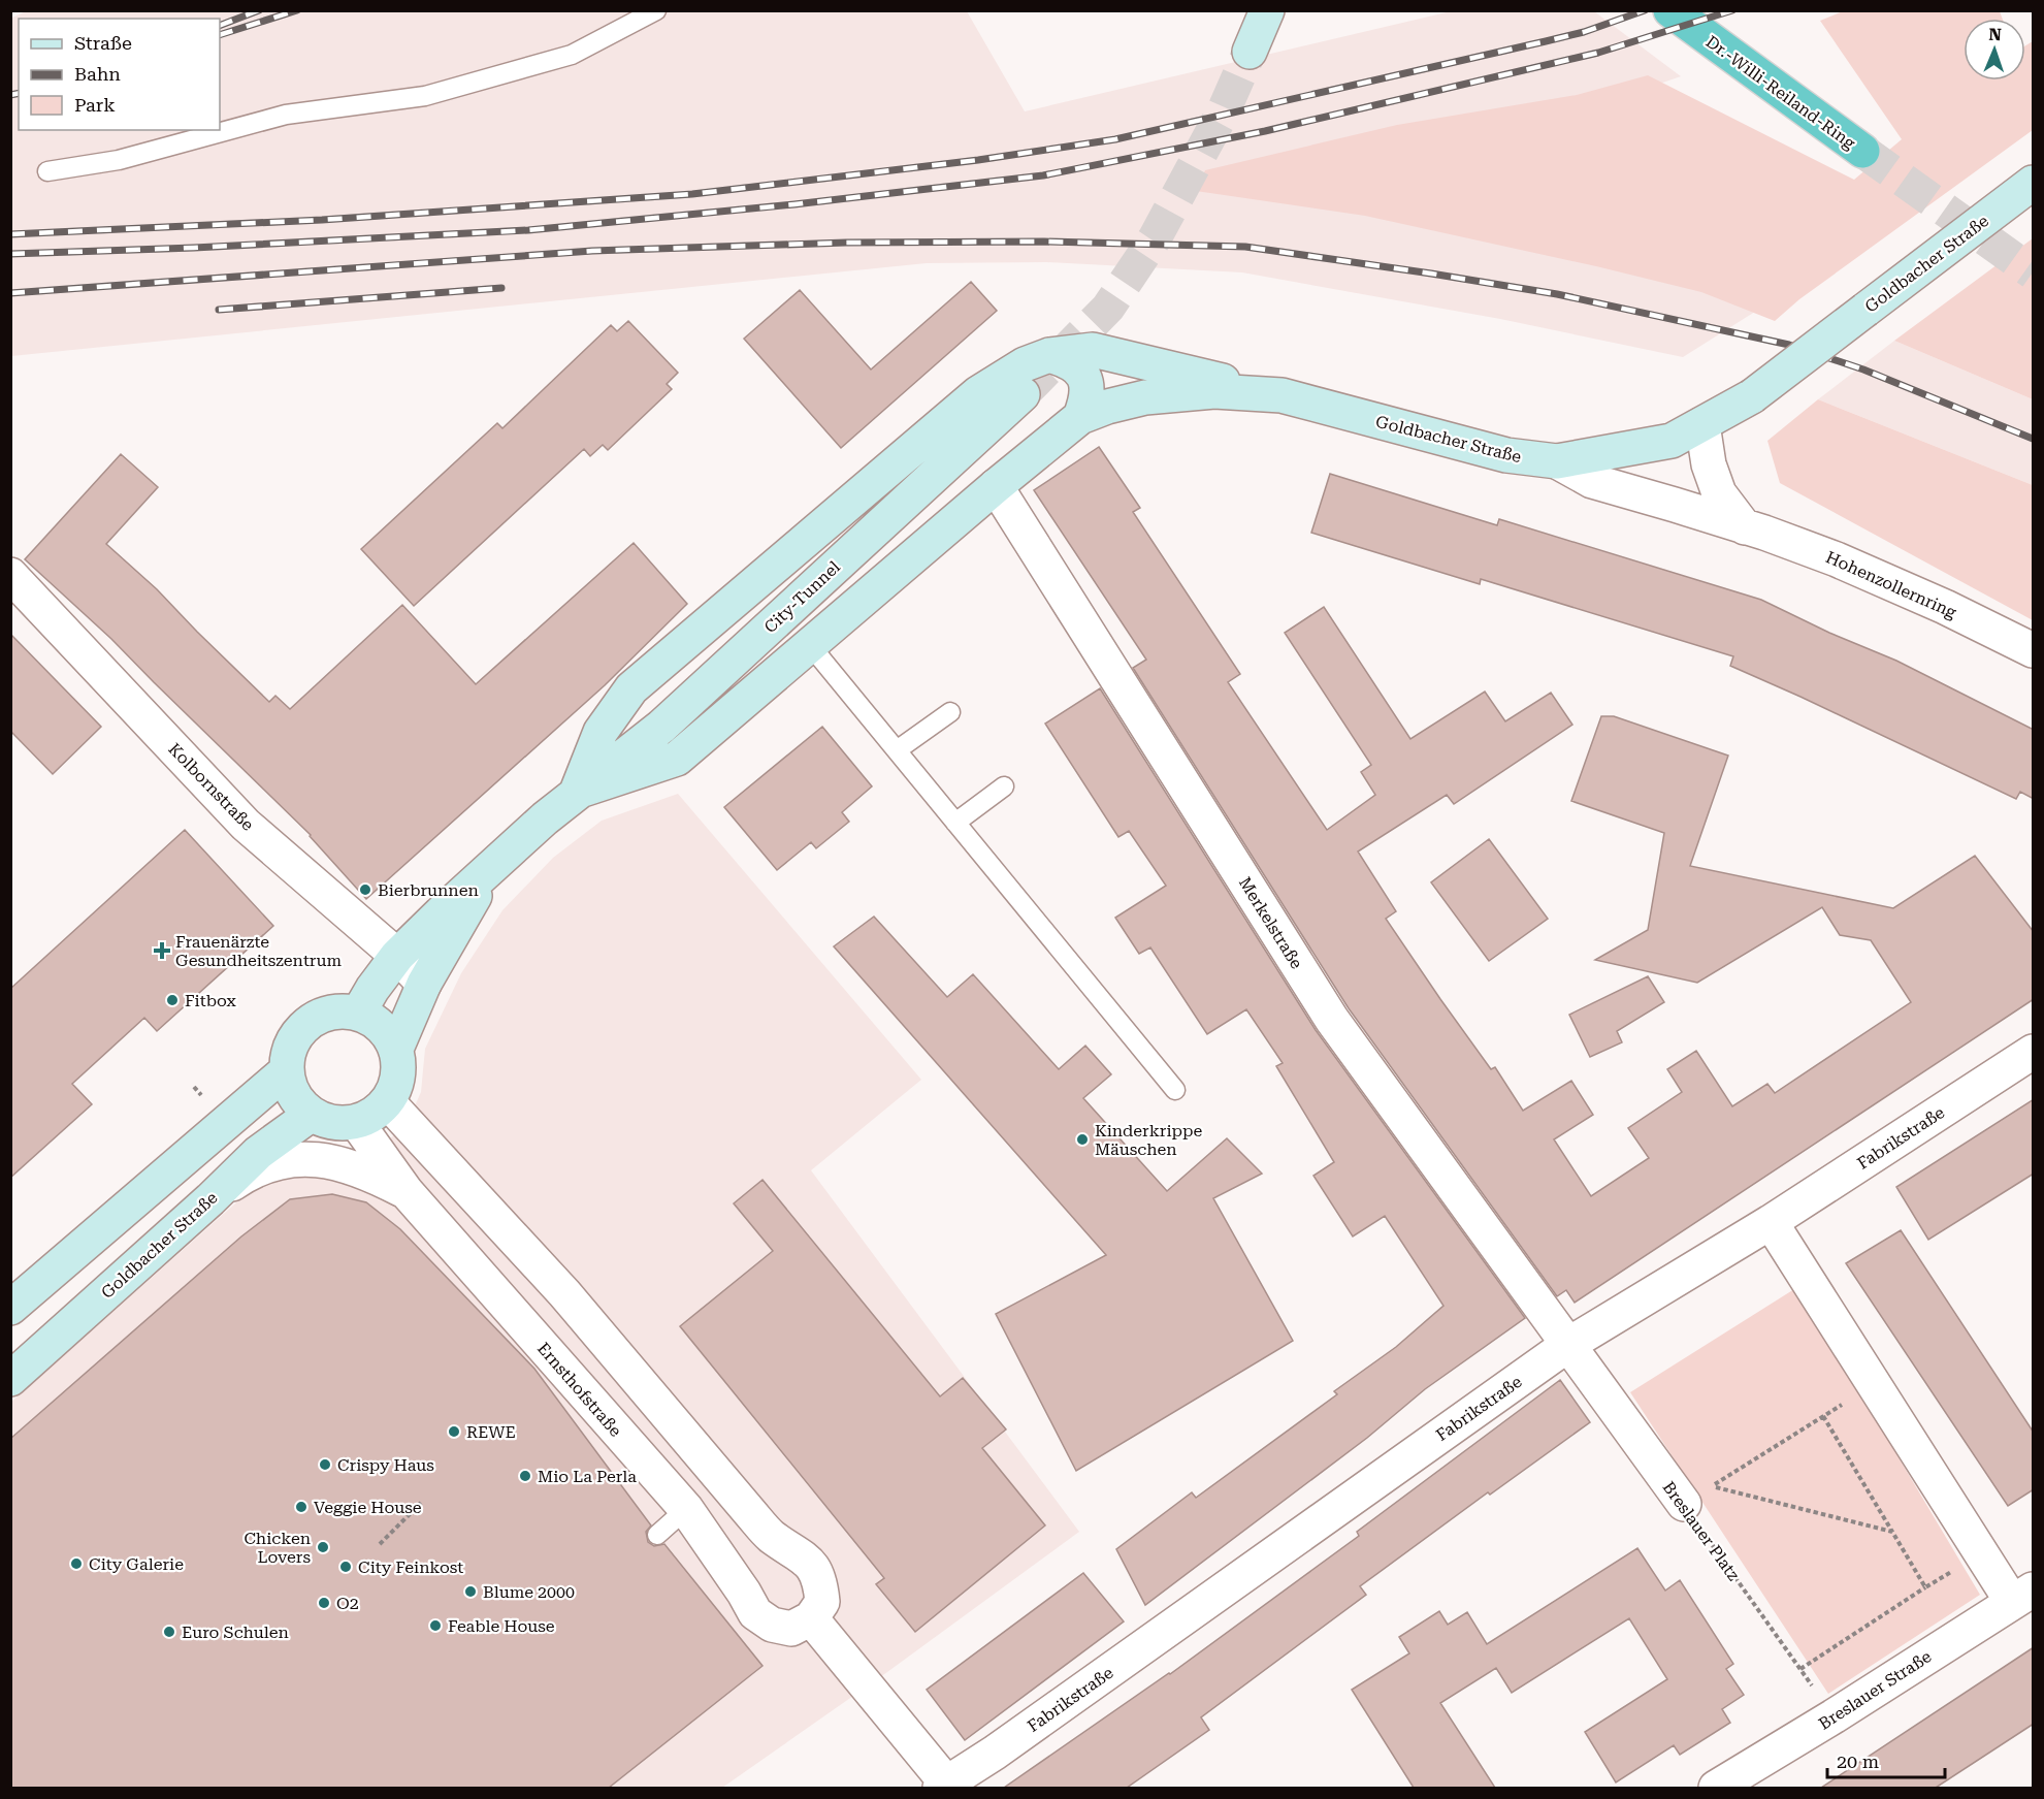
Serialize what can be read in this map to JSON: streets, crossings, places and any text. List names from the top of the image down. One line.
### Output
{"streets":{"highway":["Dr.-Willi-Reiland-Ring"],"main road":["Goldbacher Straße","City-Tunnel"],"street":["Hohenzollernring","Kolbornstraße","Merkelstraße","Fabrikstraße","Ernsthofstraße","Breslauer Platz","Breslauer Straße"]},"crossings":[["Goldbacher Straße","Hohenzollernring"],["Goldbacher Straße","City-Tunnel"],["Goldbacher Straße","Merkelstraße"],["Goldbacher Straße","Ernsthofstraße"],["Merkelstraße","Fabrikstraße"],["Merkelstraße","Breslauer Platz"],["Fabrikstraße","Breslauer Platz"],["Breslauer Platz","Breslauer Straße"]],"places":{"other":["Bierbrunnen","Fitbox","Kinderkrippe Mäuschen","REWE","Crispy Haus","Mio La Perla","Veggie House","Chicken Lovers","City Galerie","City Feinkost","Blume 2000","O2","Feable House","Euro Schulen"],"health":["Frauenärzte Gesundheitszentrum"]},"legend":["Straße","Bahn","Park"],"scale_bar":"20 m","north":"top"}
